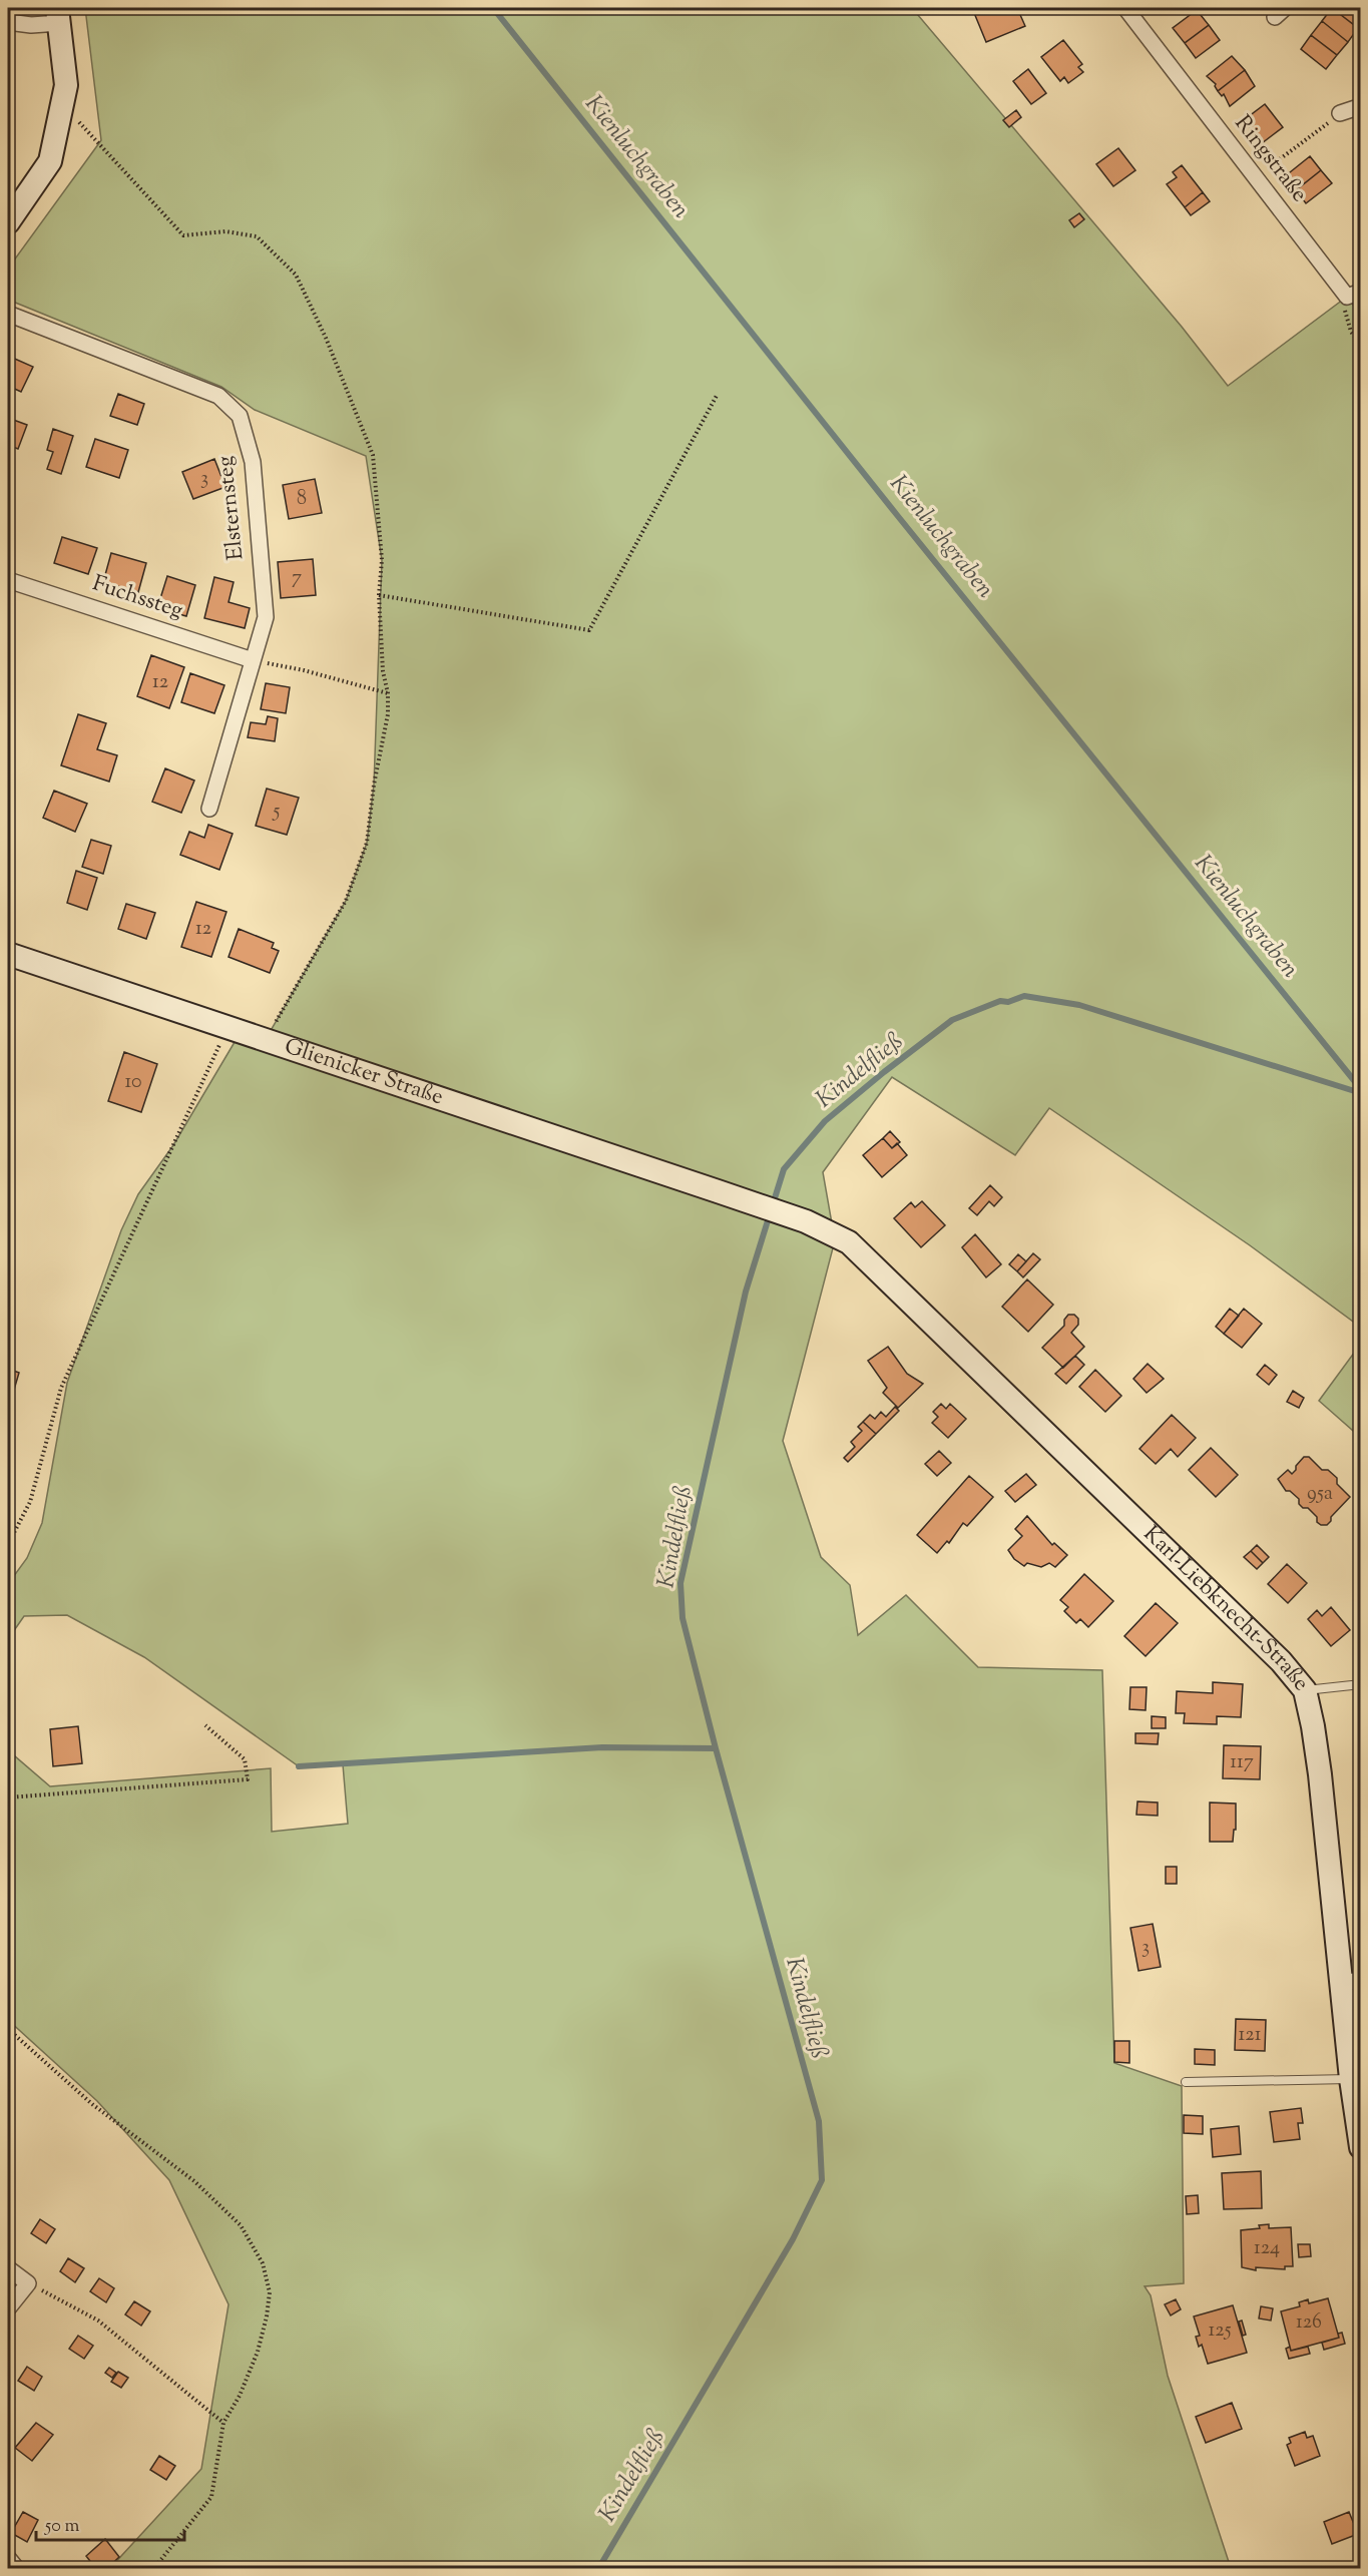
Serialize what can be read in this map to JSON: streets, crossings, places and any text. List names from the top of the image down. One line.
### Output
{"streets":{"street":["Ringstraße","Elsternsteg","Fuchssteg","Glienicker Straße","Karl-Liebknecht-Straße"]},"crossings":[["Elsternsteg","Fuchssteg"],["Glienicker Straße","Karl-Liebknecht-Straße"]],"water":["Kienluchgraben","Kindelfließ"],"house_numbers":["3","8","7","12","5","12","10","95a","117","3","121","124","126","125"],"scale_bar":"50 m"}
